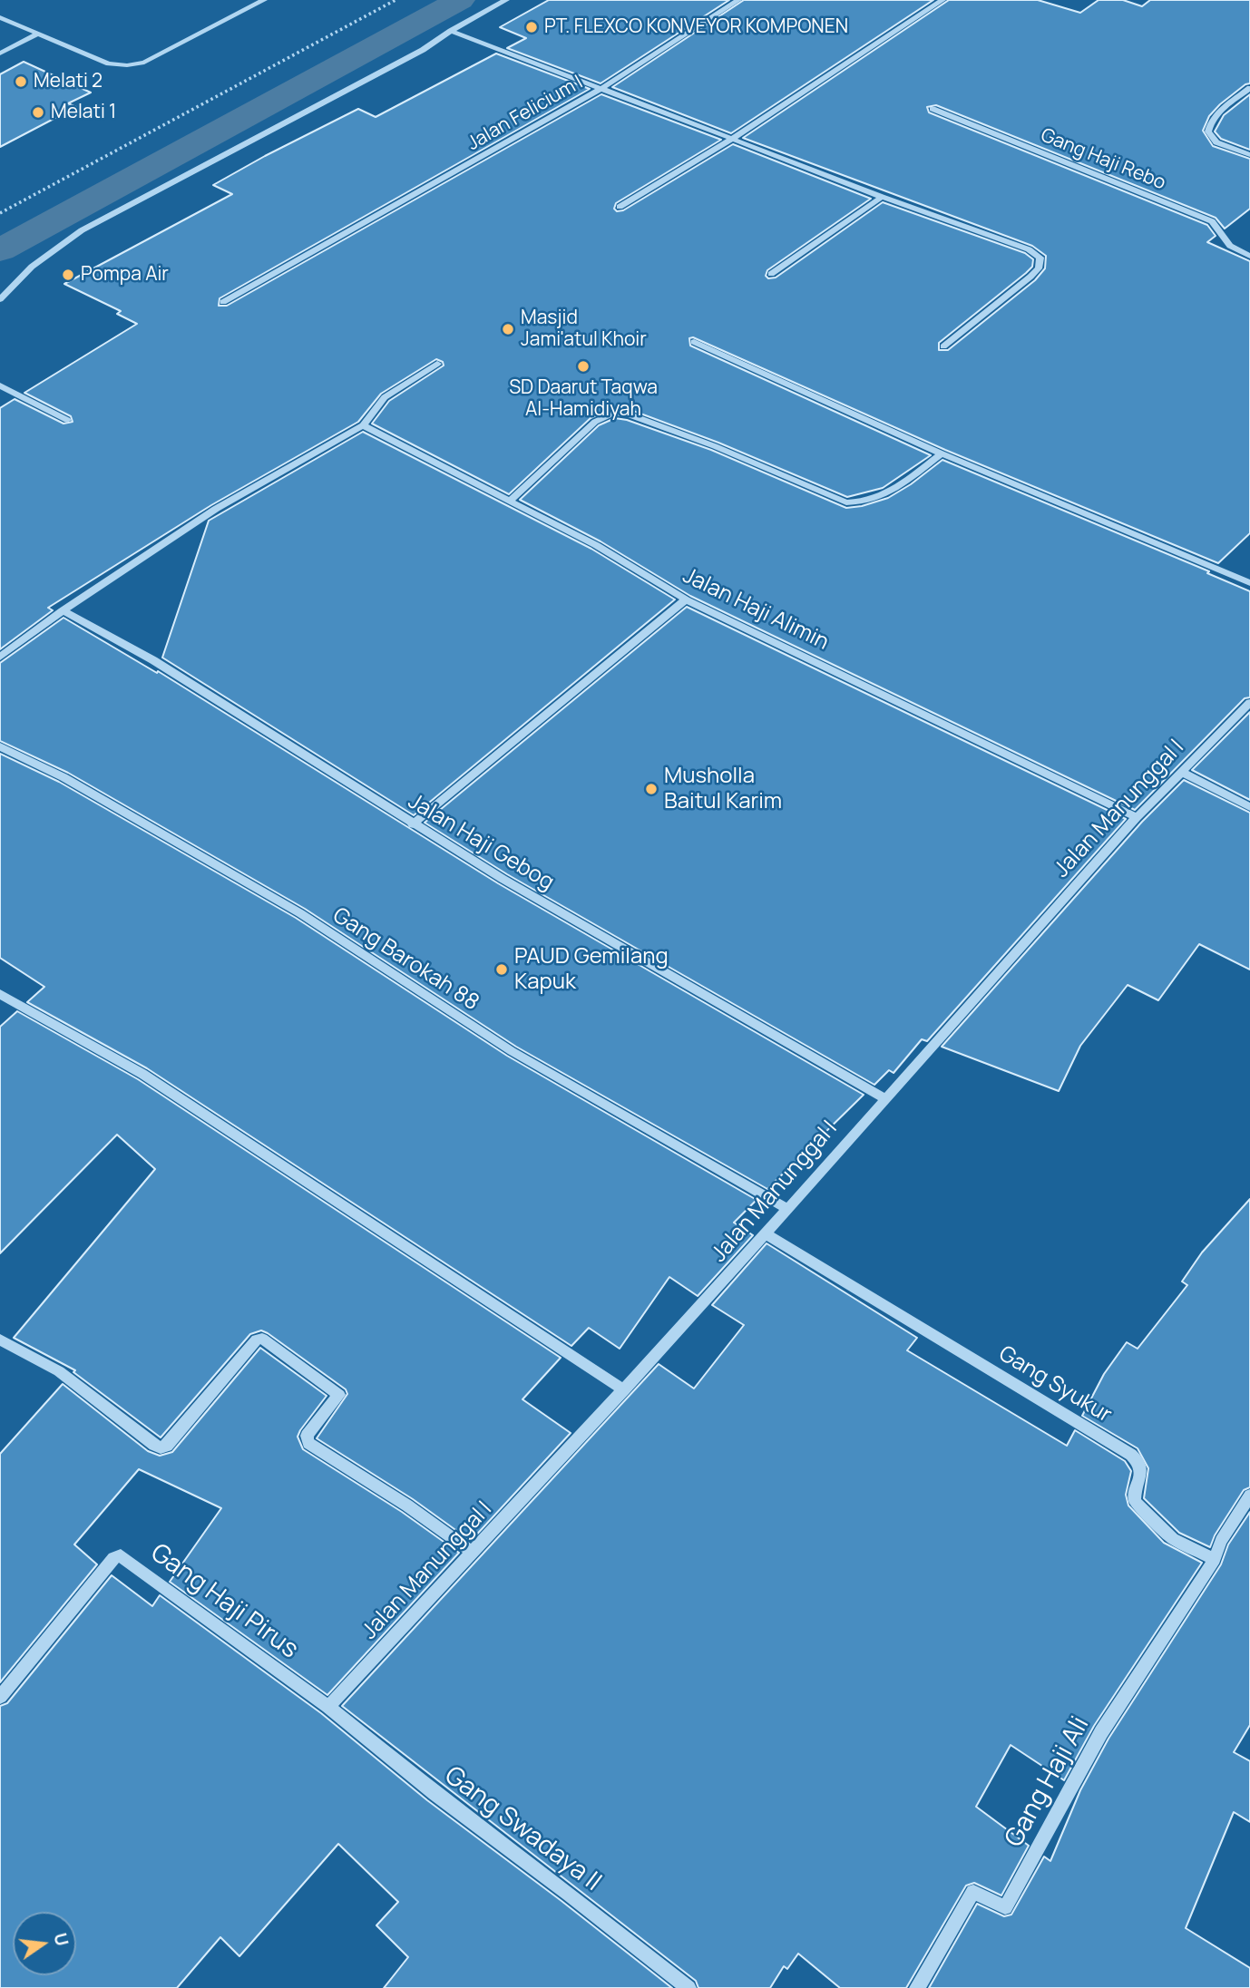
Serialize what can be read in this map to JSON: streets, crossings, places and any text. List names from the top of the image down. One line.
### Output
{"streets":{"street":["Jalan Felicium I","Gang Haji Rebo","Jalan Haji Alimin","Jalan Manunggal I","Jalan Haji Gebog","Gang Barokah 88","Gang Syukur","Gang Haji Pirus","Gang Haji Ali","Gang Swadaya II"]},"crossings":[["Jalan Haji Alimin","Jalan Manunggal I"],["Jalan Manunggal I","Jalan Haji Gebog"],["Jalan Manunggal I","Gang Barokah 88"],["Jalan Manunggal I","Gang Syukur"],["Jalan Manunggal I","Gang Haji Pirus"],["Jalan Manunggal I","Gang Swadaya II"],["Gang Syukur","Gang Haji Ali"],["Gang Haji Pirus","Gang Swadaya II"]],"places":["PT. FLEXCO KONVEYOR KOMPONEN","Melati 2","Melati 1","Pompa Air","Masjid Jami'atul Khoir","SD Daarut Taqwa Al-Hamidiyah","Musholla Baitul Karim","PAUD Gemilang Kapuk"],"north":"right"}
